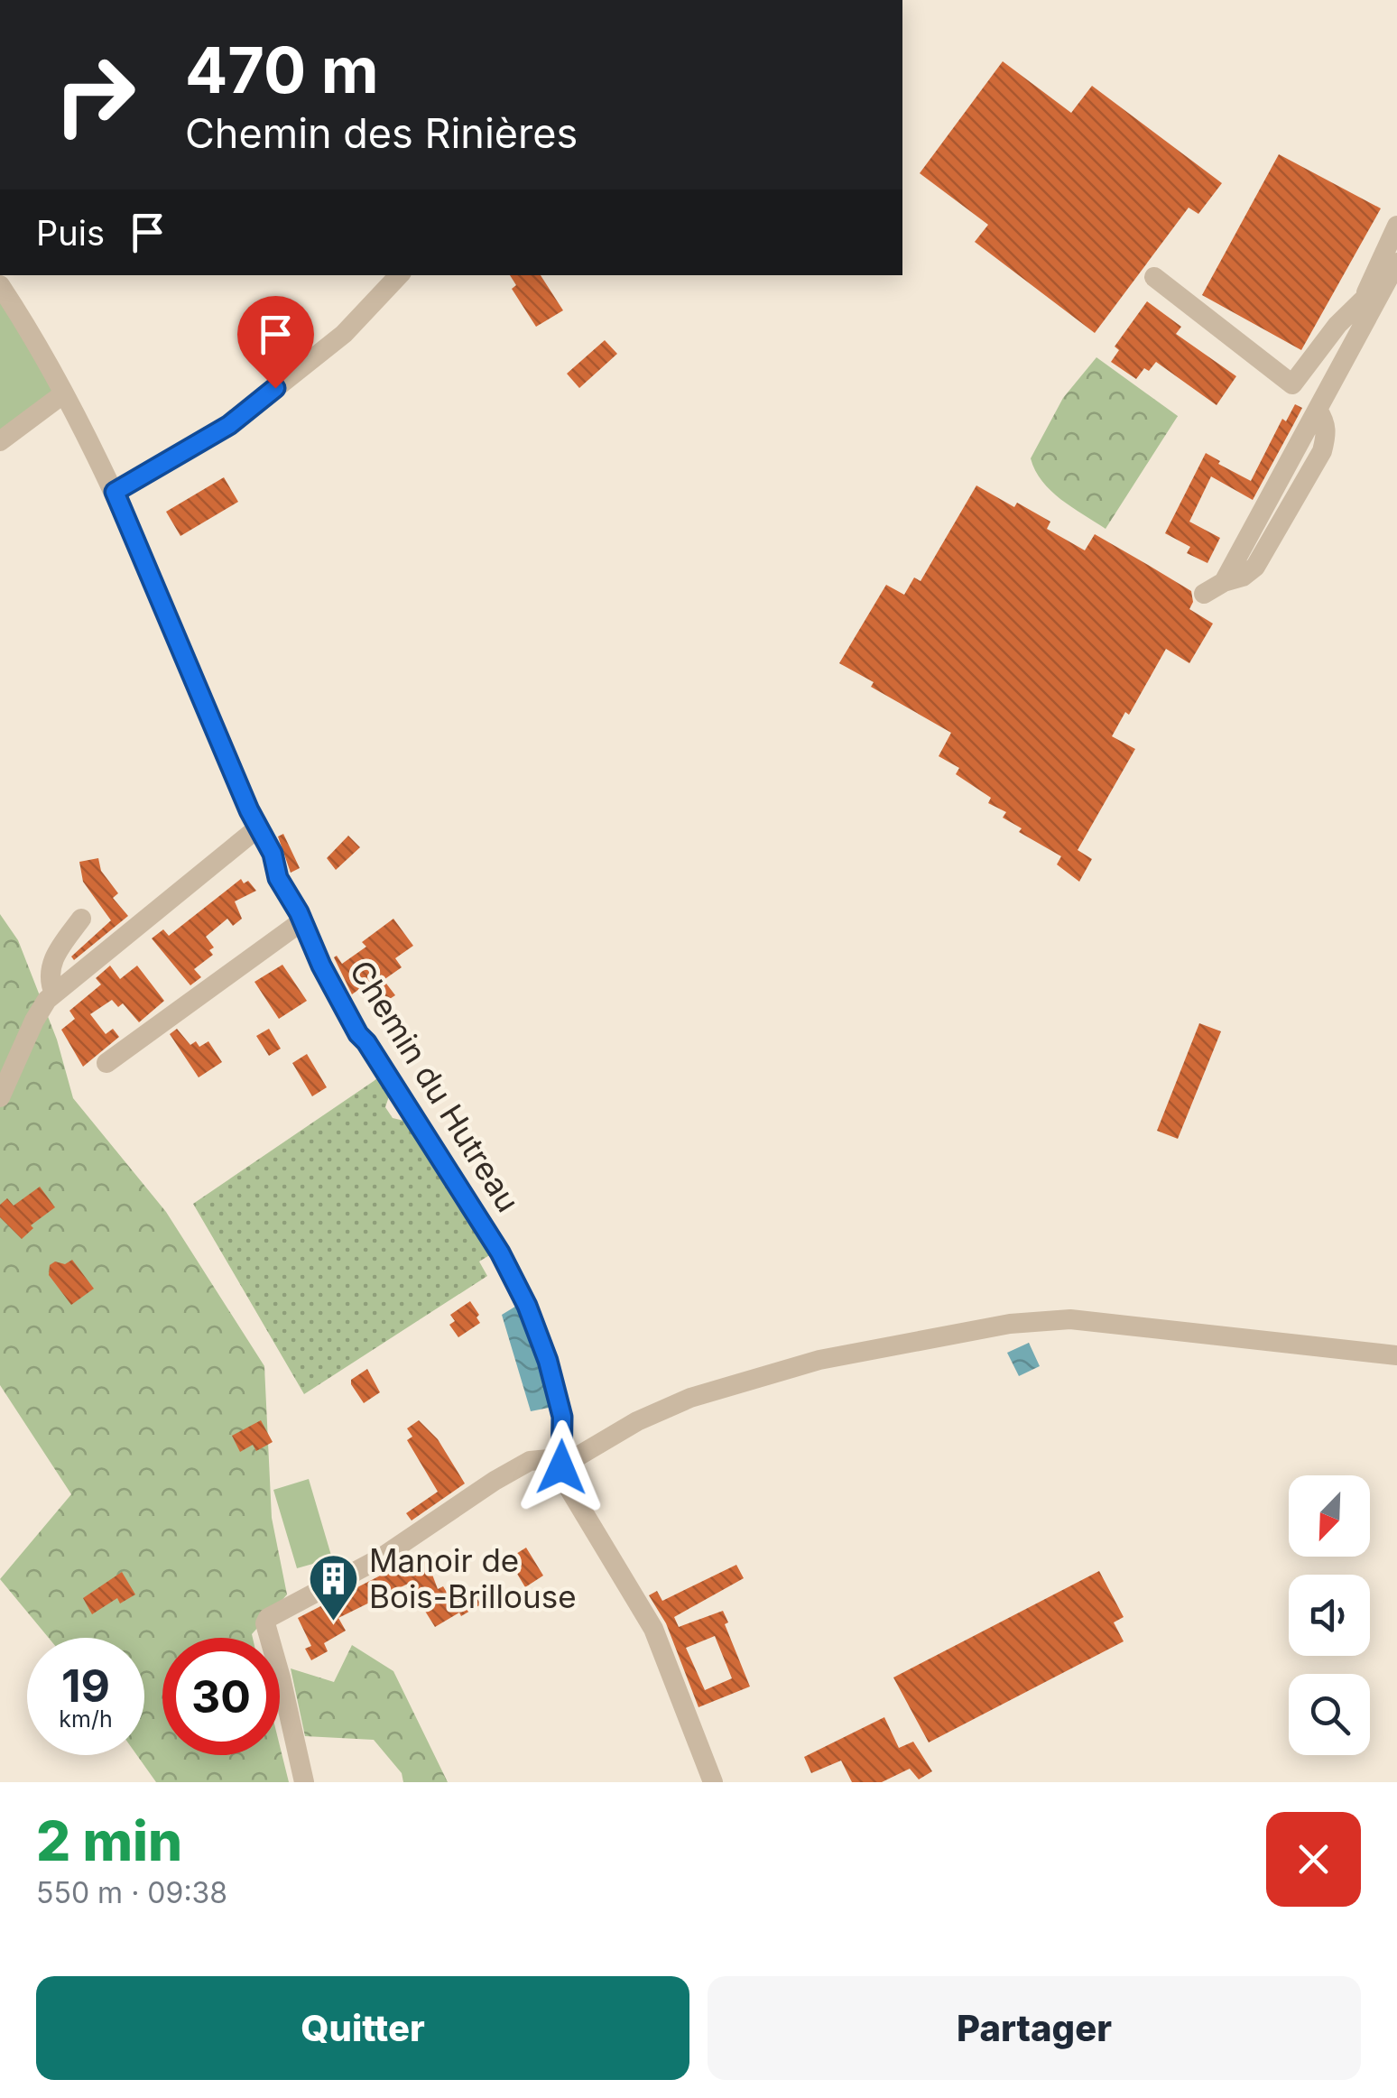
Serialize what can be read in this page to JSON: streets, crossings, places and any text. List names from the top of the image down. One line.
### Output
{"streets":{"street":["Chemin du Hutreau"]},"places":{"building":["Manoir de Bois-Brillouse"]},"north":"bottom left","page":{"turn":["470 m","Chemin des Rinières"],"then":"Puis","speed":"19 km/h","limit":"30","heading":["2 min","550 m · 09:38"],"buttons":["Quitter","Partager"]}}
